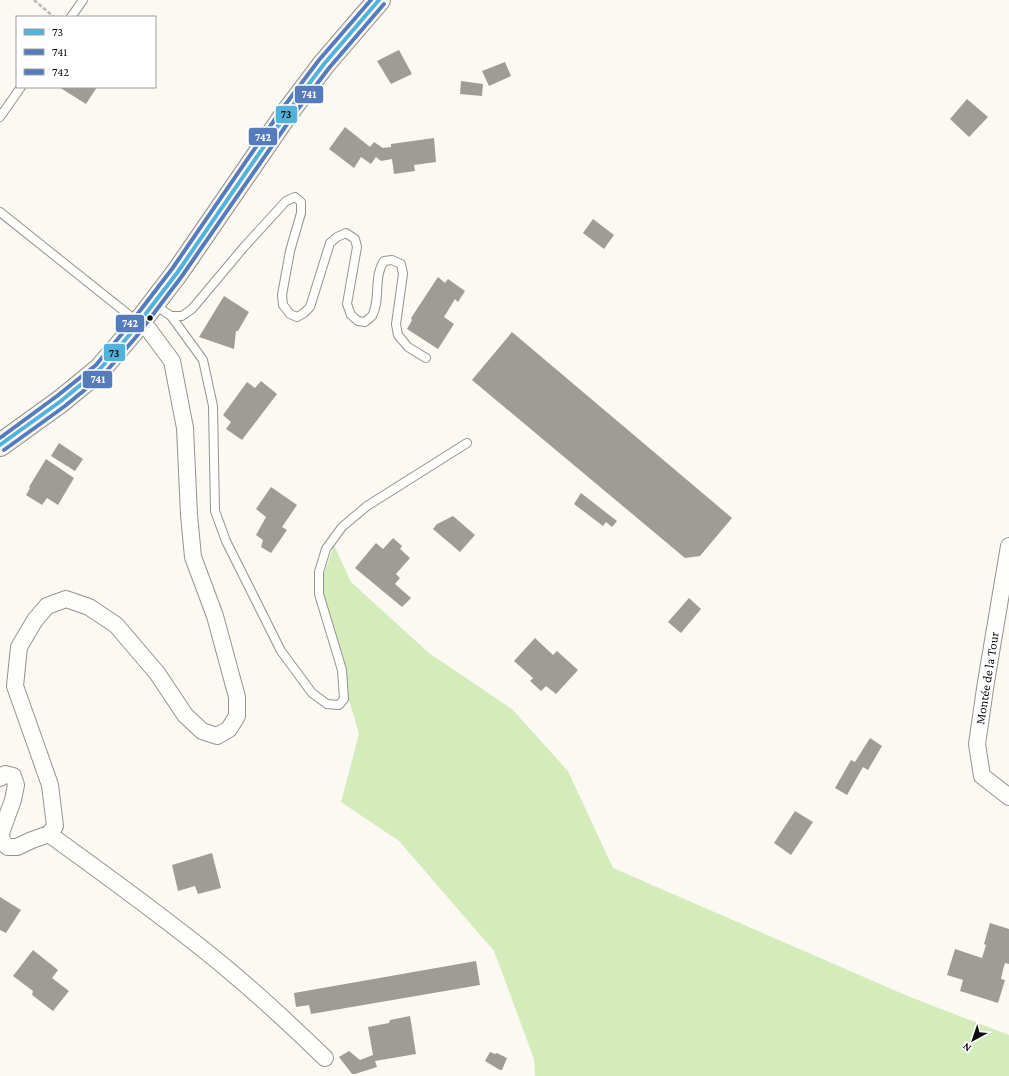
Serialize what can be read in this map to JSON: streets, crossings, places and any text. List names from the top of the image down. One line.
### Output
{"streets":{"street":["Montée de la Tour"]},"lines":["transit line 73","transit line 742","transit line 741"],"legend":["73","741","742"],"north":"bottom left"}
